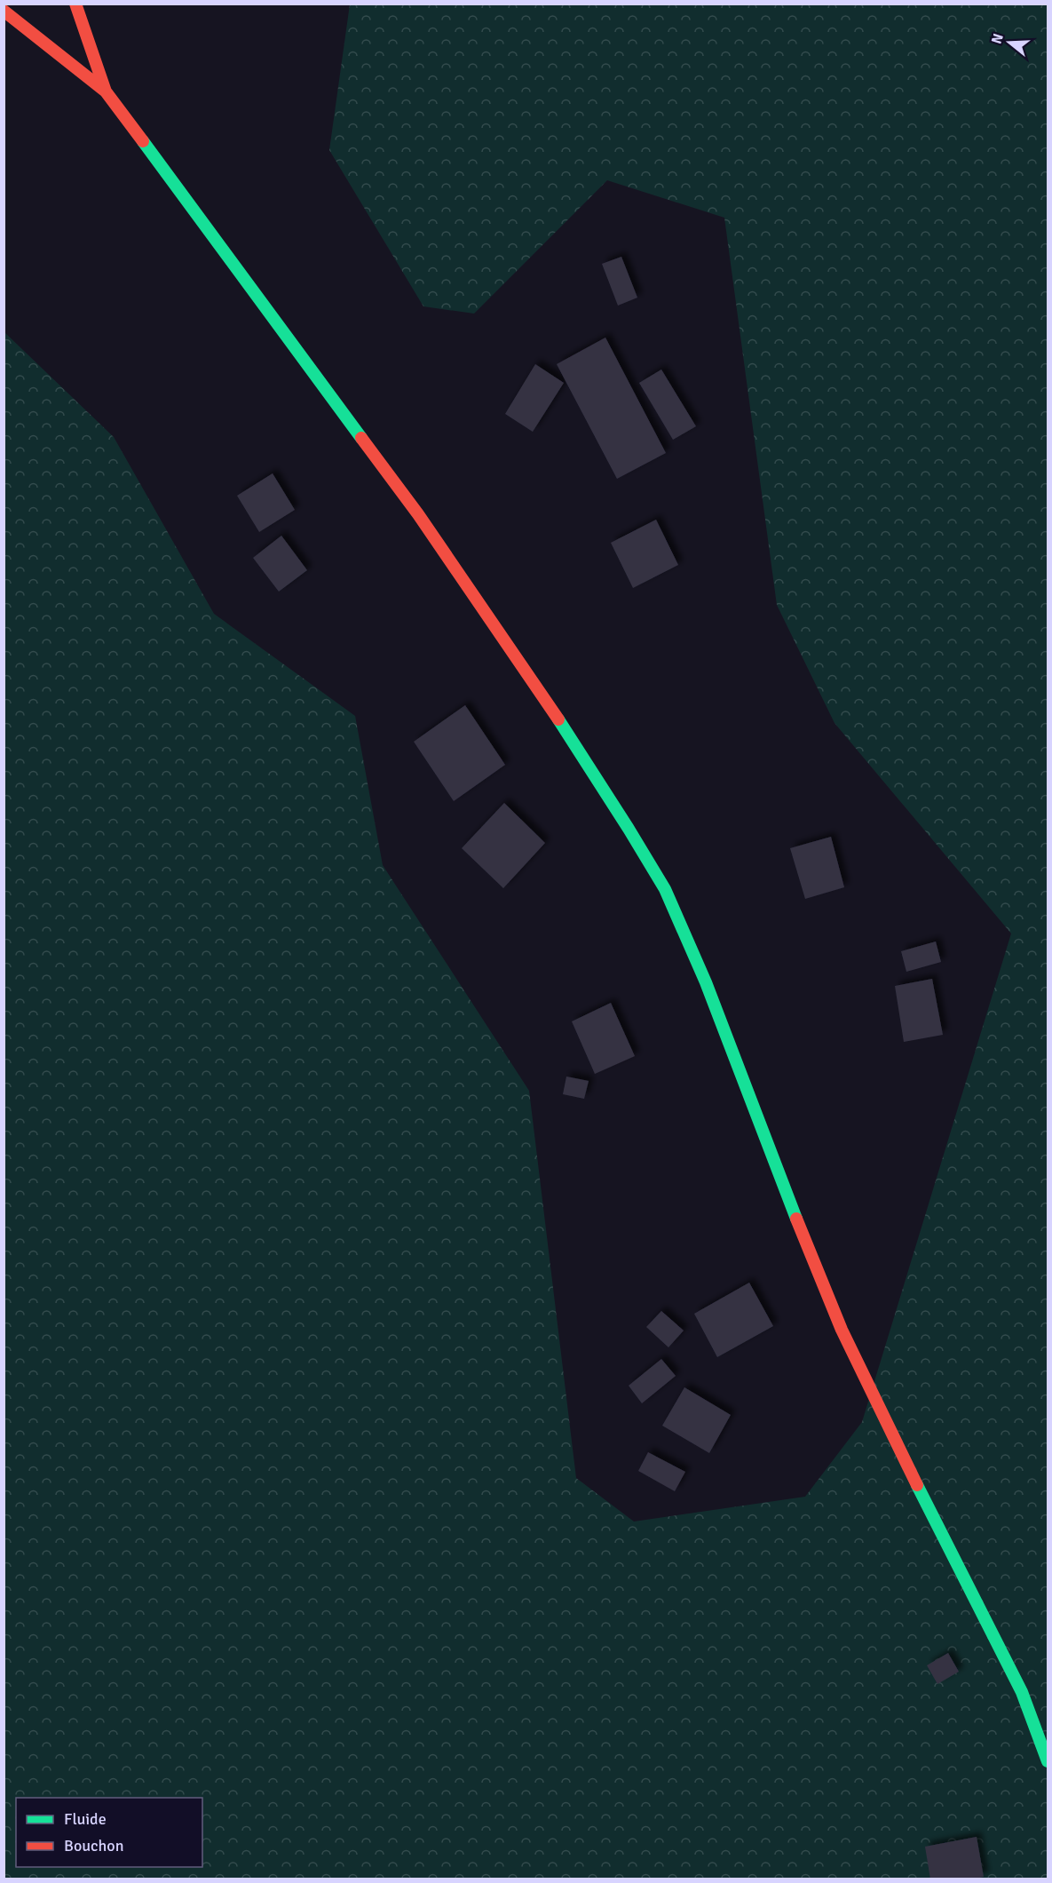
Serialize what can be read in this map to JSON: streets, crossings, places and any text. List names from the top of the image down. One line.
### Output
{"legend":["Fluide","Bouchon"],"north":"left"}
